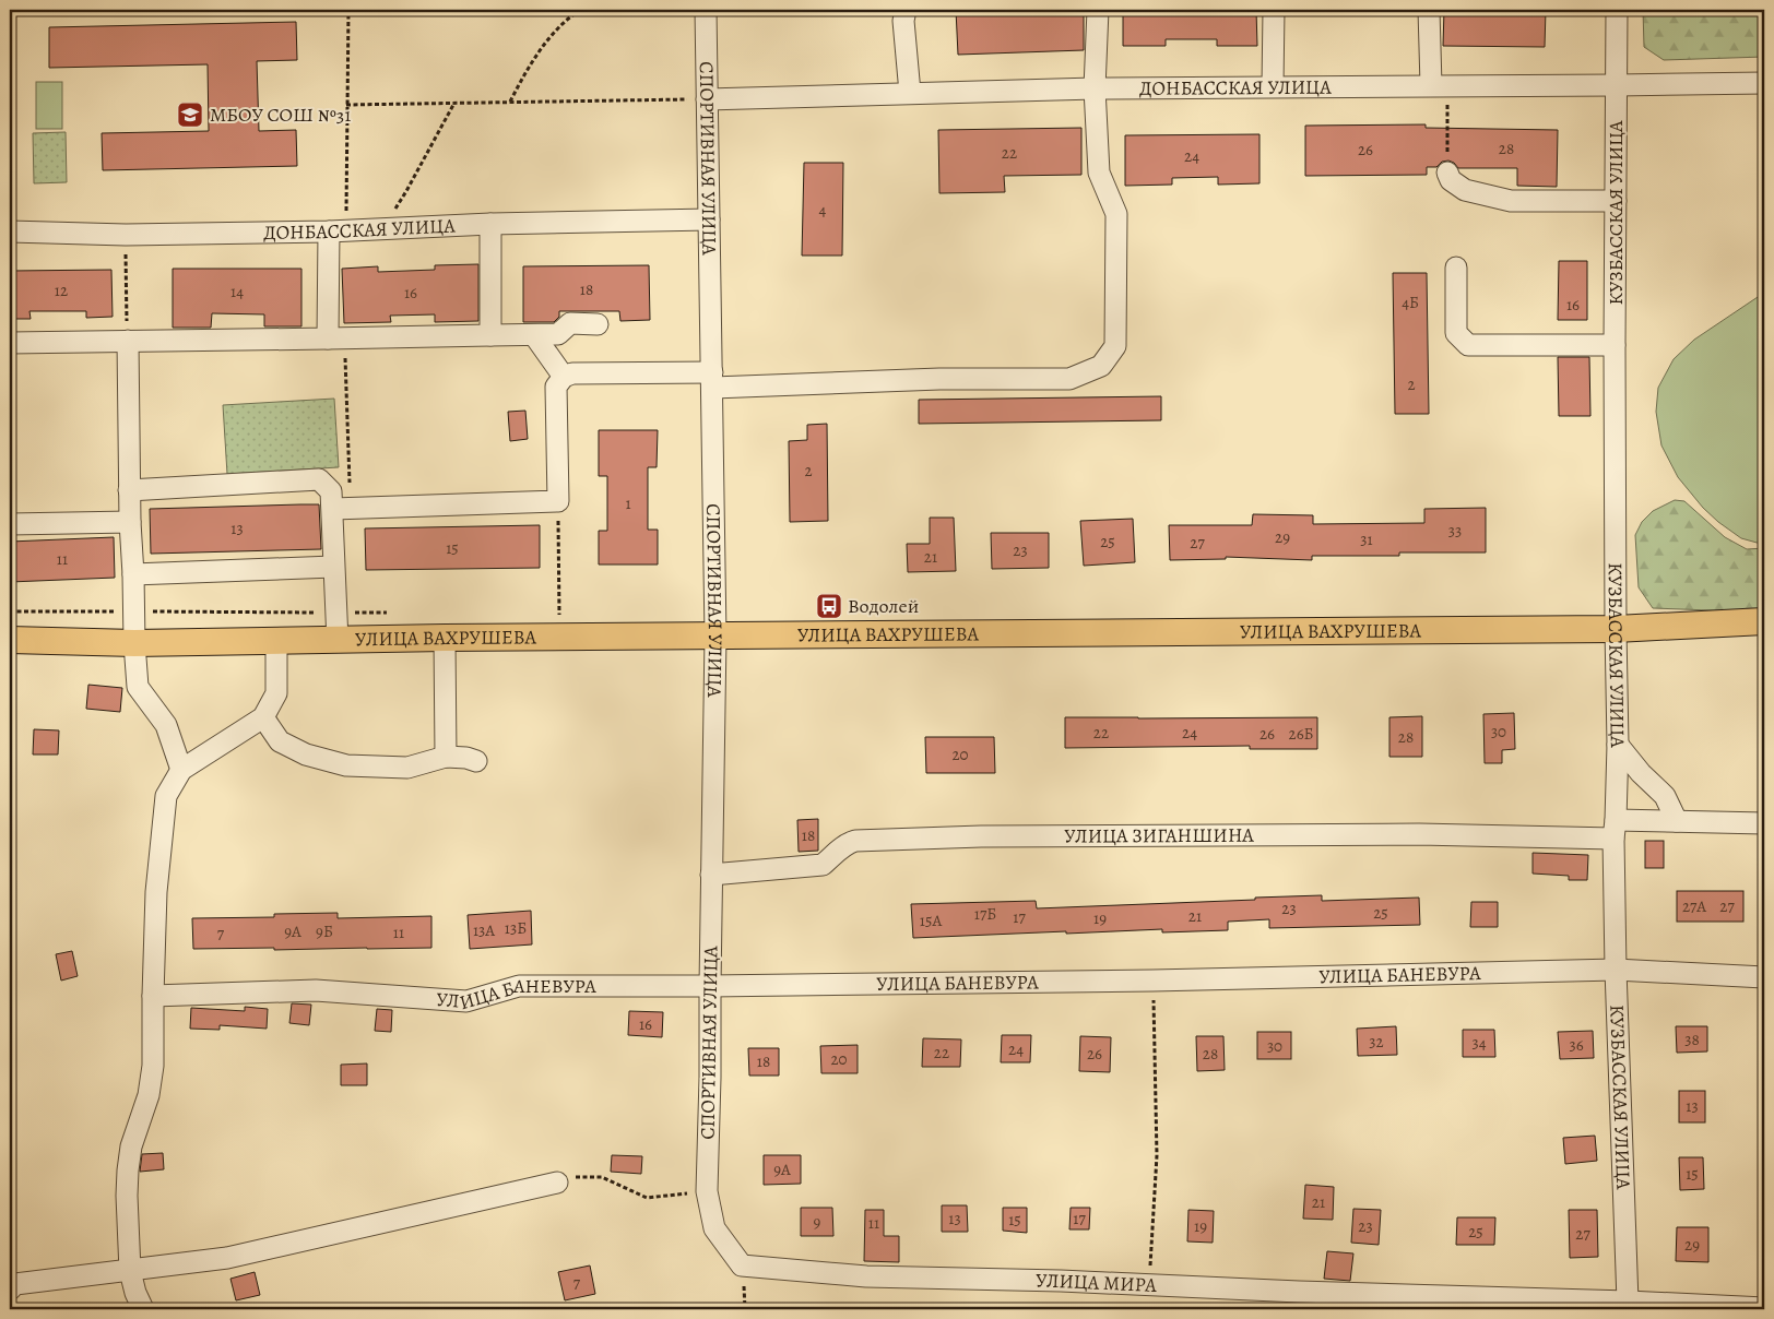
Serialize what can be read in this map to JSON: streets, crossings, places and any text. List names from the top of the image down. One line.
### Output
{"streets":{"main road":["УЛИЦА ВАХРУШЕВА"],"street":["ДОНБАССКАЯ УЛИЦА","СПОРТИВНАЯ УЛИЦА","КУЗБАССКАЯ УЛИЦА","УЛИЦА ЗИГАНШИНА","УЛИЦА БАНЕВУРА","УЛИЦА МИРА"]},"crossings":[["ДОНБАССКАЯ УЛИЦА","СПОРТИВНАЯ УЛИЦА"],["ДОНБАССКАЯ УЛИЦА","КУЗБАССКАЯ УЛИЦА"],["СПОРТИВНАЯ УЛИЦА","УЛИЦА ВАХРУШЕВА"],["СПОРТИВНАЯ УЛИЦА","УЛИЦА ЗИГАНШИНА"],["СПОРТИВНАЯ УЛИЦА","УЛИЦА БАНЕВУРА"],["СПОРТИВНАЯ УЛИЦА","УЛИЦА МИРА"],["КУЗБАССКАЯ УЛИЦА","УЛИЦА ВАХРУШЕВА"],["КУЗБАССКАЯ УЛИЦА","УЛИЦА ЗИГАНШИНА"],["КУЗБАССКАЯ УЛИЦА","УЛИЦА БАНЕВУРА"],["КУЗБАССКАЯ УЛИЦА","УЛИЦА МИРА"]],"places":{"school or university":["МБОУ СОШ №31"],"bus stop":["Водолей"]},"house_numbers":["28","26","22","24","4","18","12","14","16","4Б","16","2","2","1","13","33","29","31","25","27","15","23","21","11","30","22","24","26","26Б","28","20","18","27А","27","23","25","17Б","21","17","19","15А","13Б","13А","9А","9Б","11","7","16","38","32","34","36","30","24","22","26","28","20","18","13","9А","15","21","13","17","15","9","11","19","23","25","27","29","7"]}
